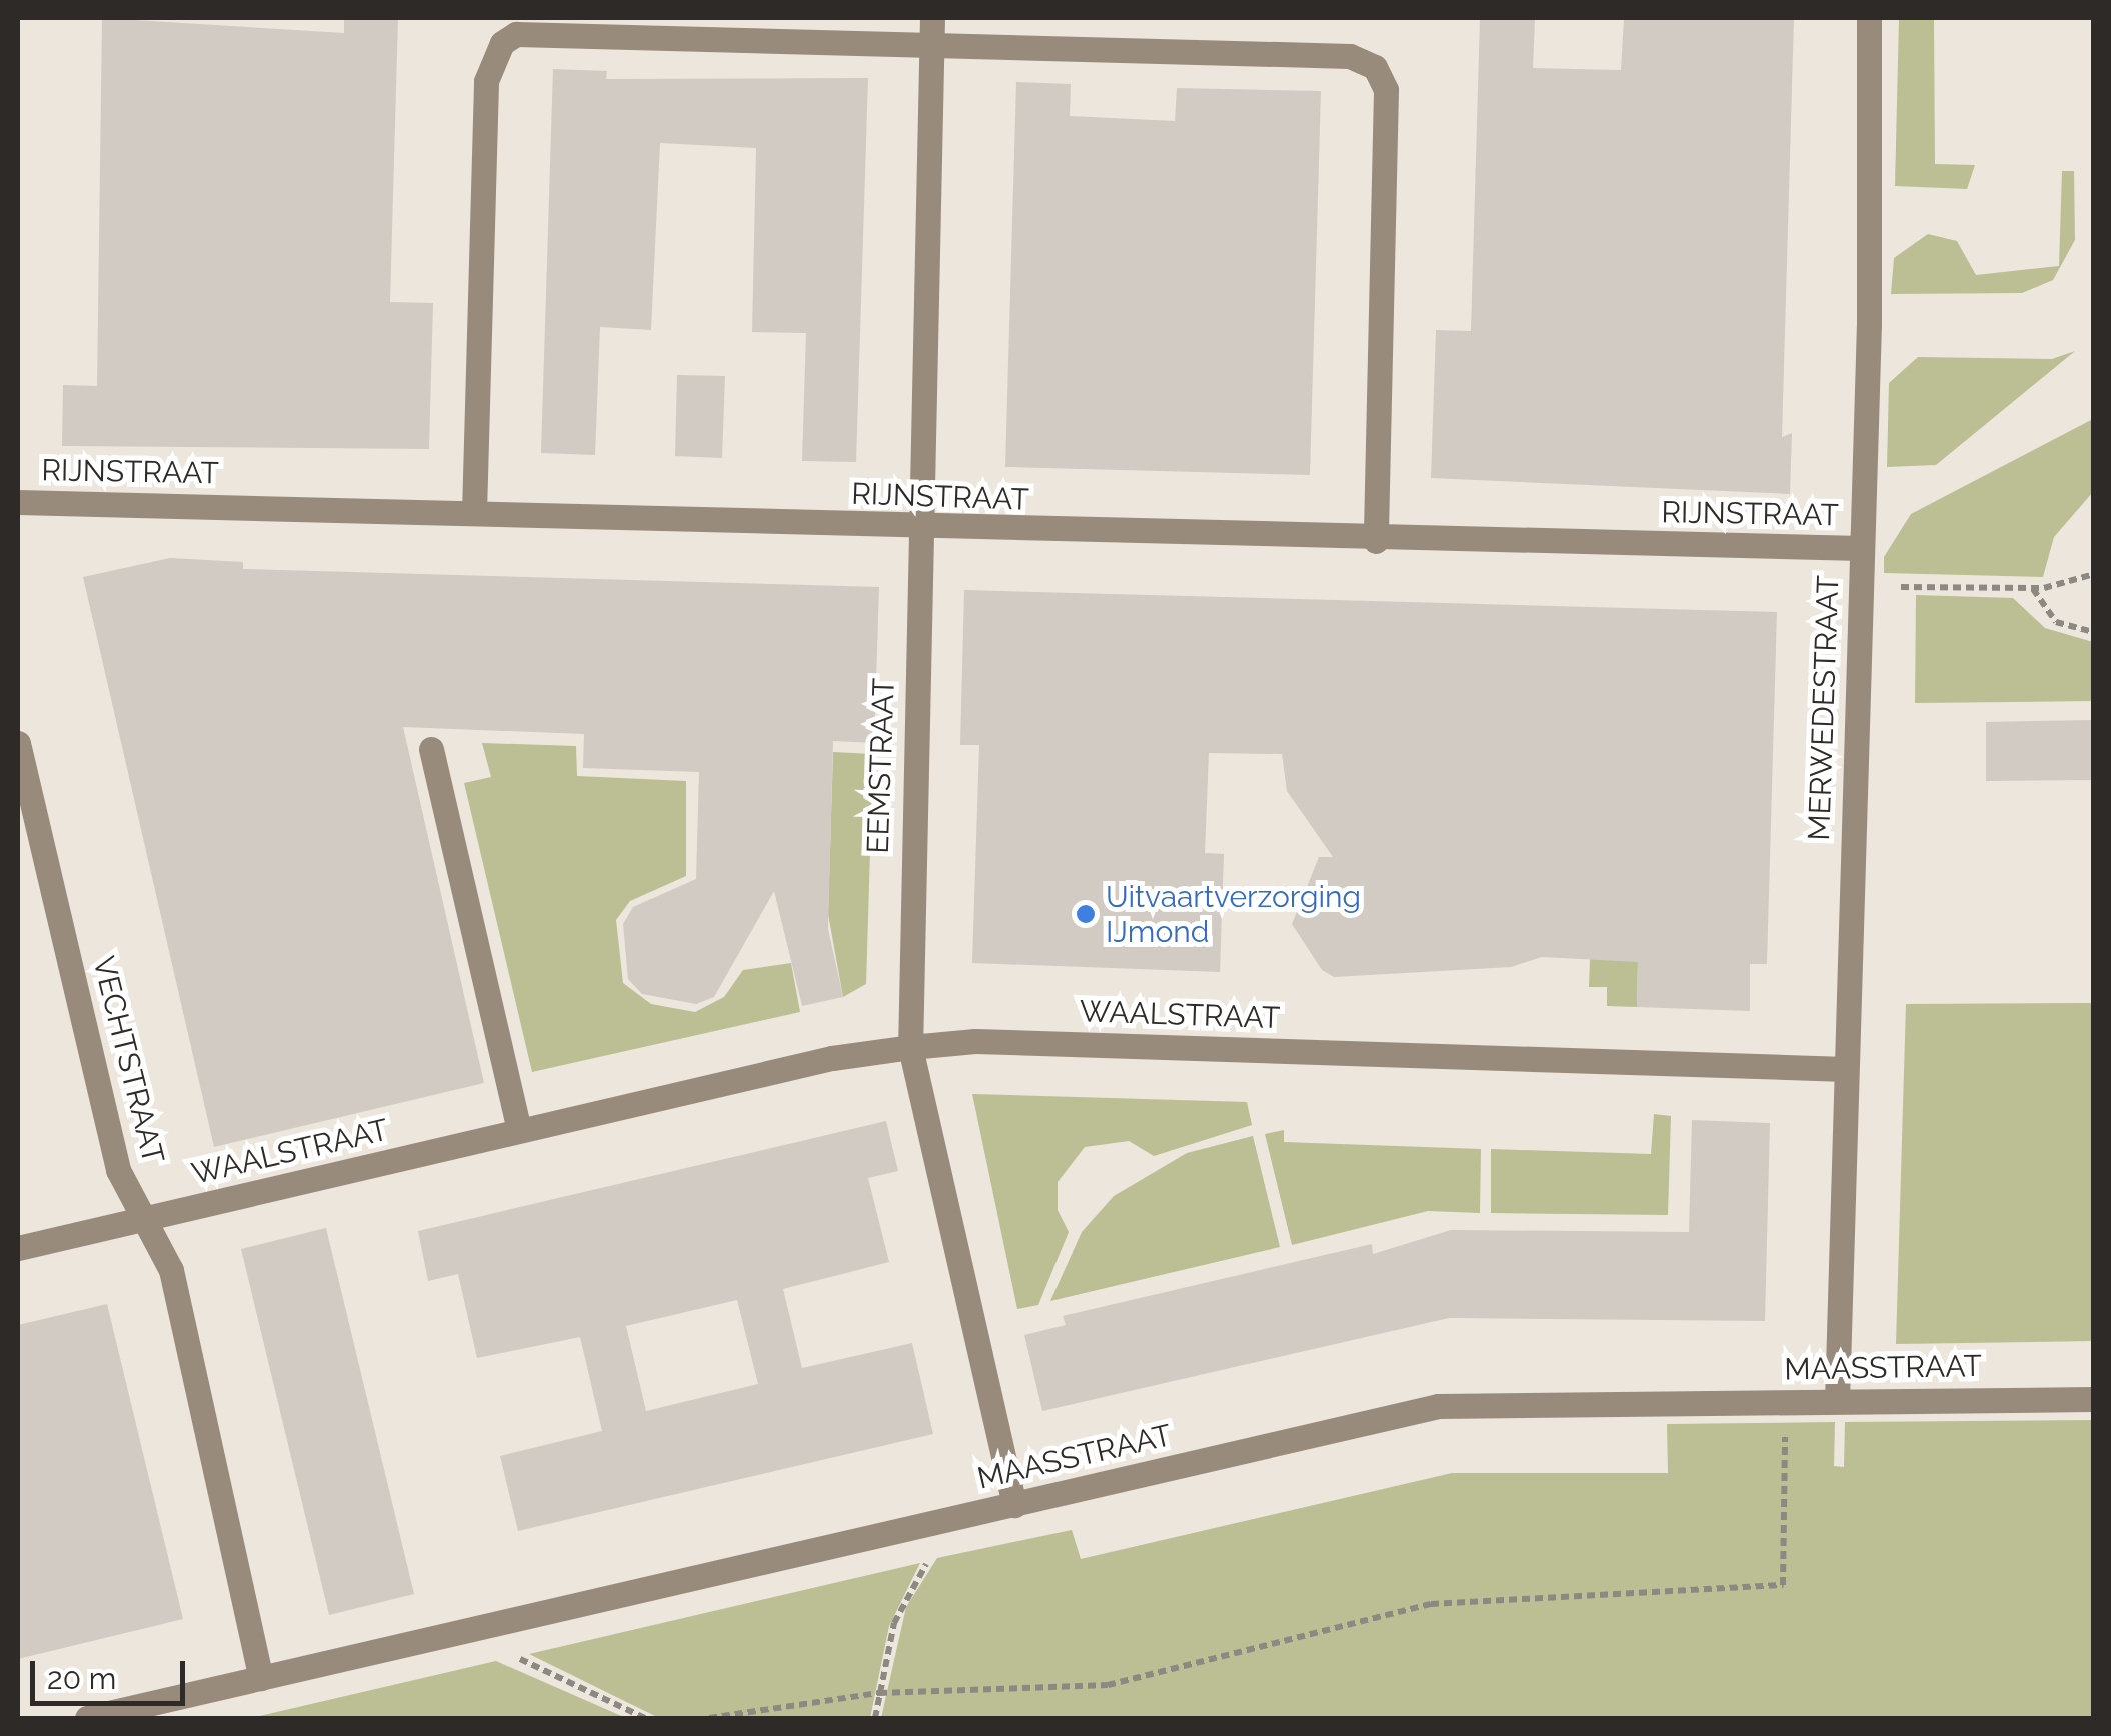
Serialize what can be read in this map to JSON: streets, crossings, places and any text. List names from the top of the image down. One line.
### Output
{"streets":{"street":["RIJNSTRAAT","MERWEDESTRAAT","EEMSTRAAT","WAALSTRAAT","VECHTSTRAAT","MAASSTRAAT"]},"crossings":[["RIJNSTRAAT","MERWEDESTRAAT"],["RIJNSTRAAT","EEMSTRAAT"],["MERWEDESTRAAT","WAALSTRAAT"],["MERWEDESTRAAT","MAASSTRAAT"],["EEMSTRAAT","WAALSTRAAT"],["EEMSTRAAT","MAASSTRAAT"],["WAALSTRAAT","VECHTSTRAAT"],["VECHTSTRAAT","MAASSTRAAT"]],"places":["Uitvaartverzorging IJmond"],"scale_bar":"20 m"}
